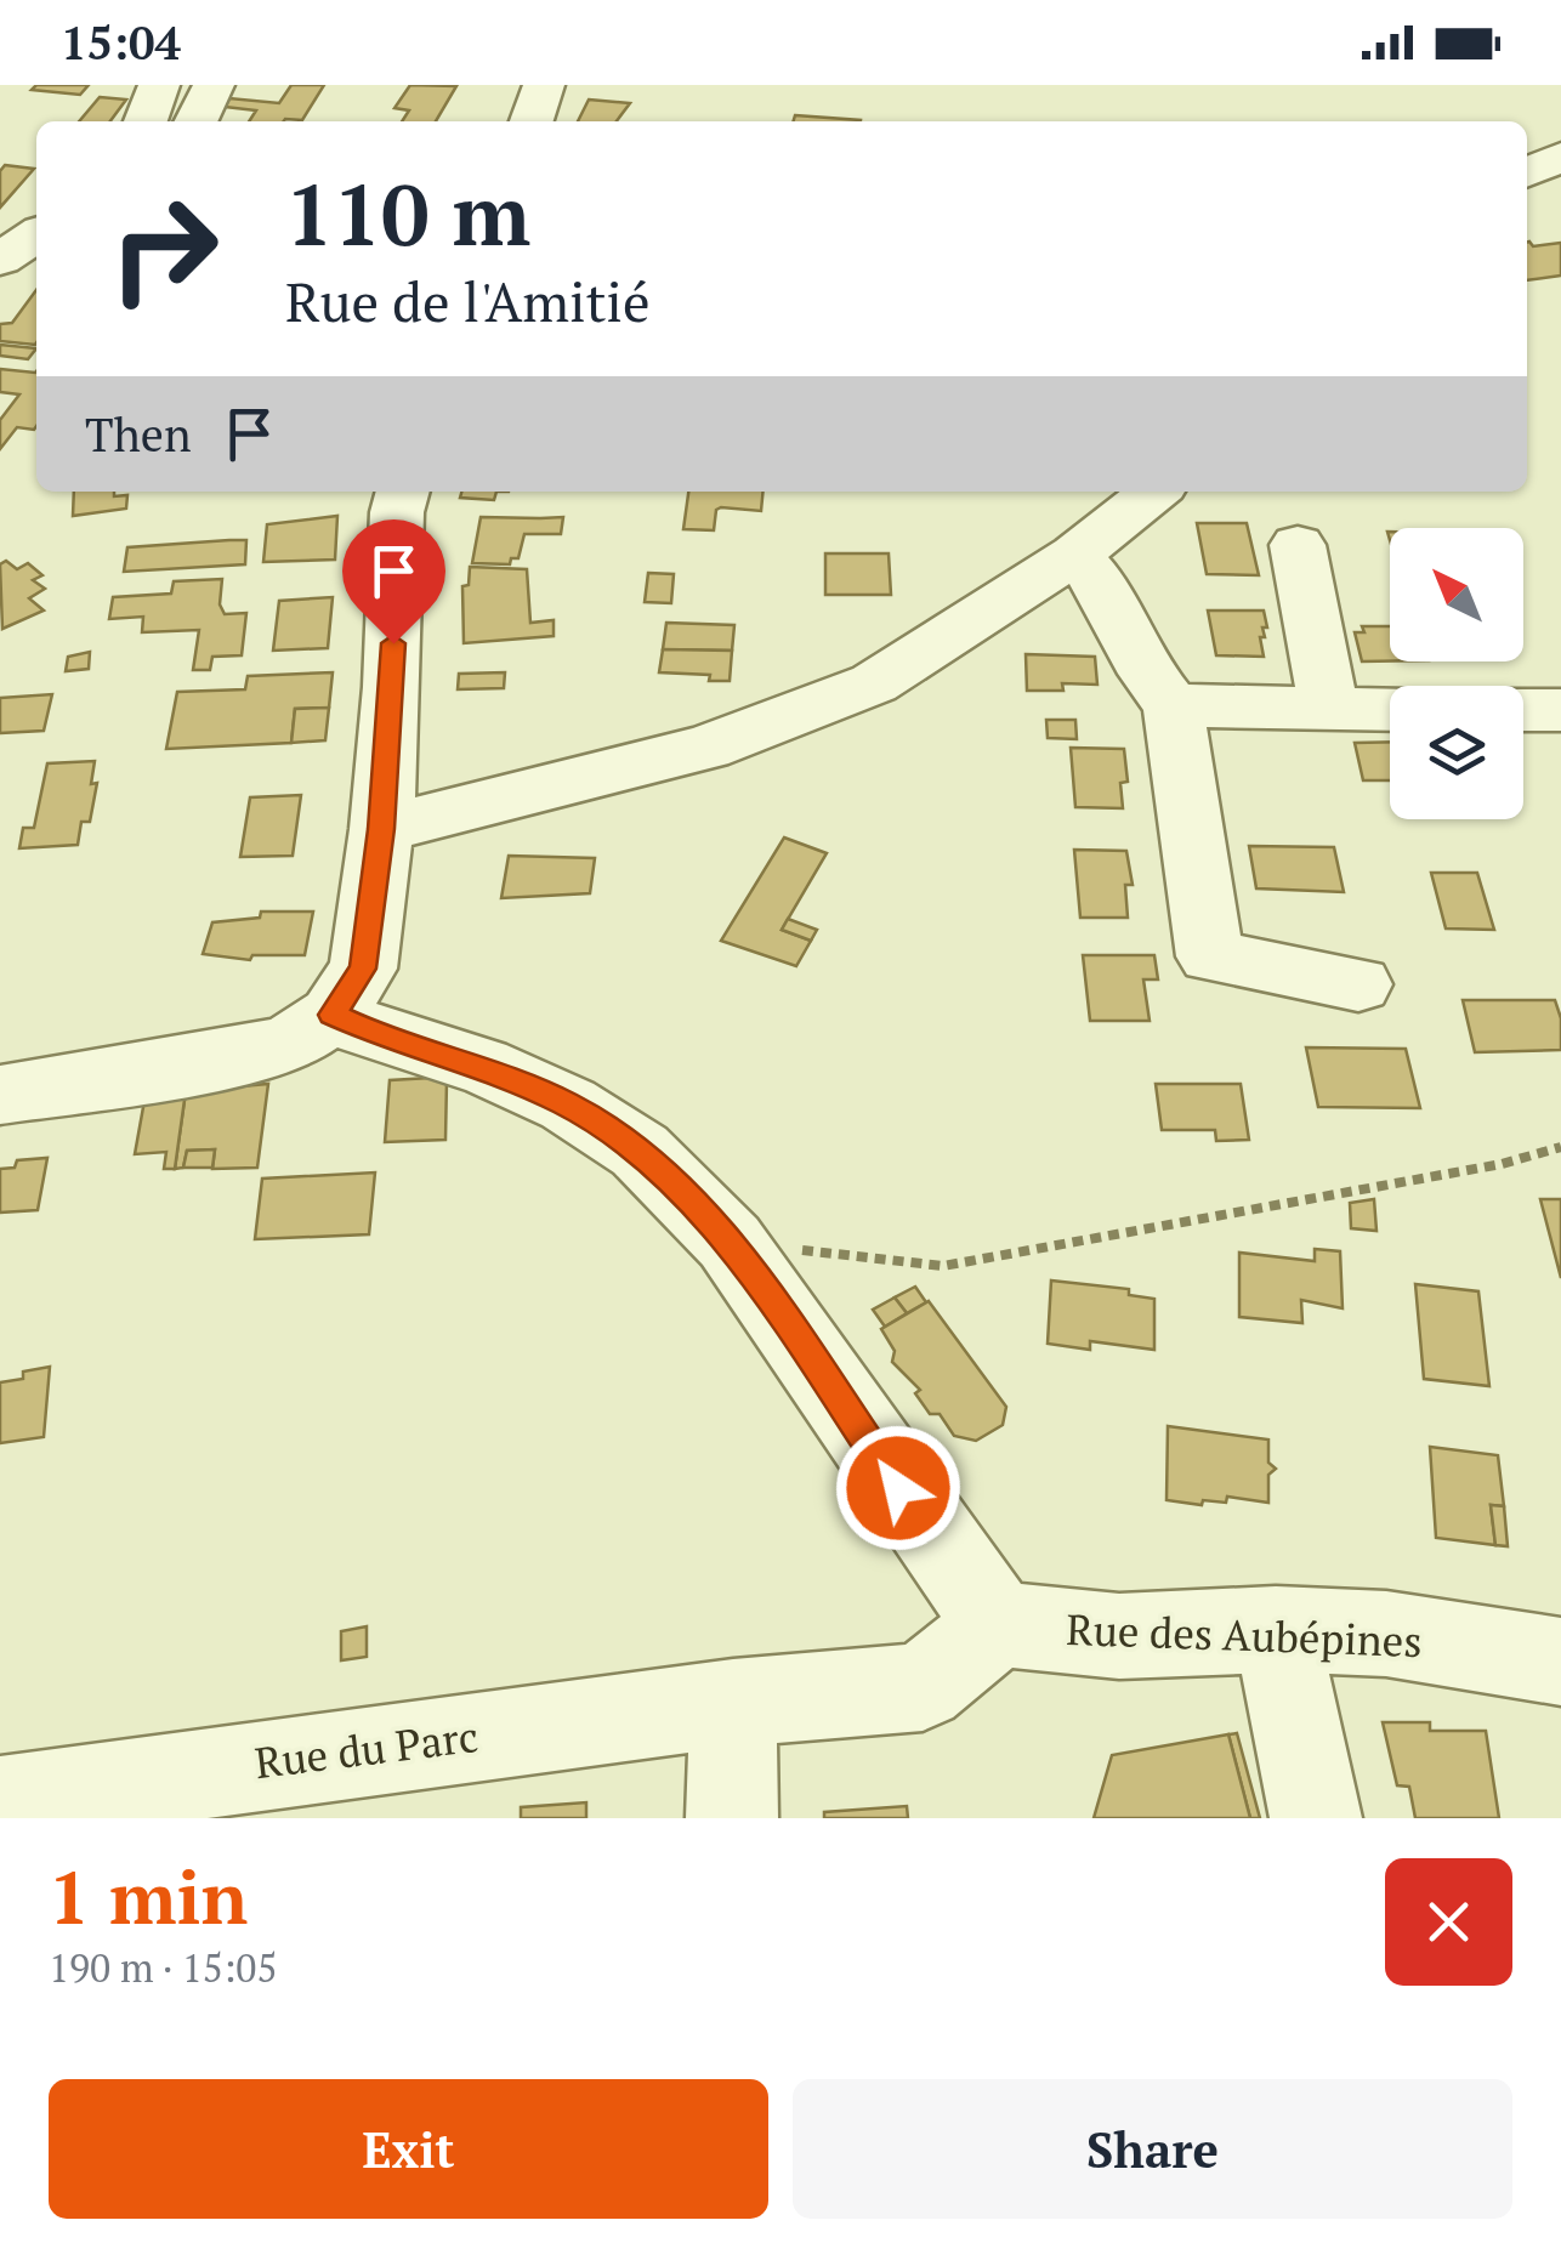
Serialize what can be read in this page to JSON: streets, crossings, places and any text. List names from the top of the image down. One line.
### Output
{"streets":{"street":["Rue des Aubépines","Rue du Parc"]},"crossings":[["Rue des Aubépines","Rue du Parc"]],"north":"top left","page":{"status":"15:04","turn":["110 m","Rue de l'Amitié"],"then":"Then","heading":["1 min","190 m · 15:05"],"buttons":["Exit","Share"]}}
